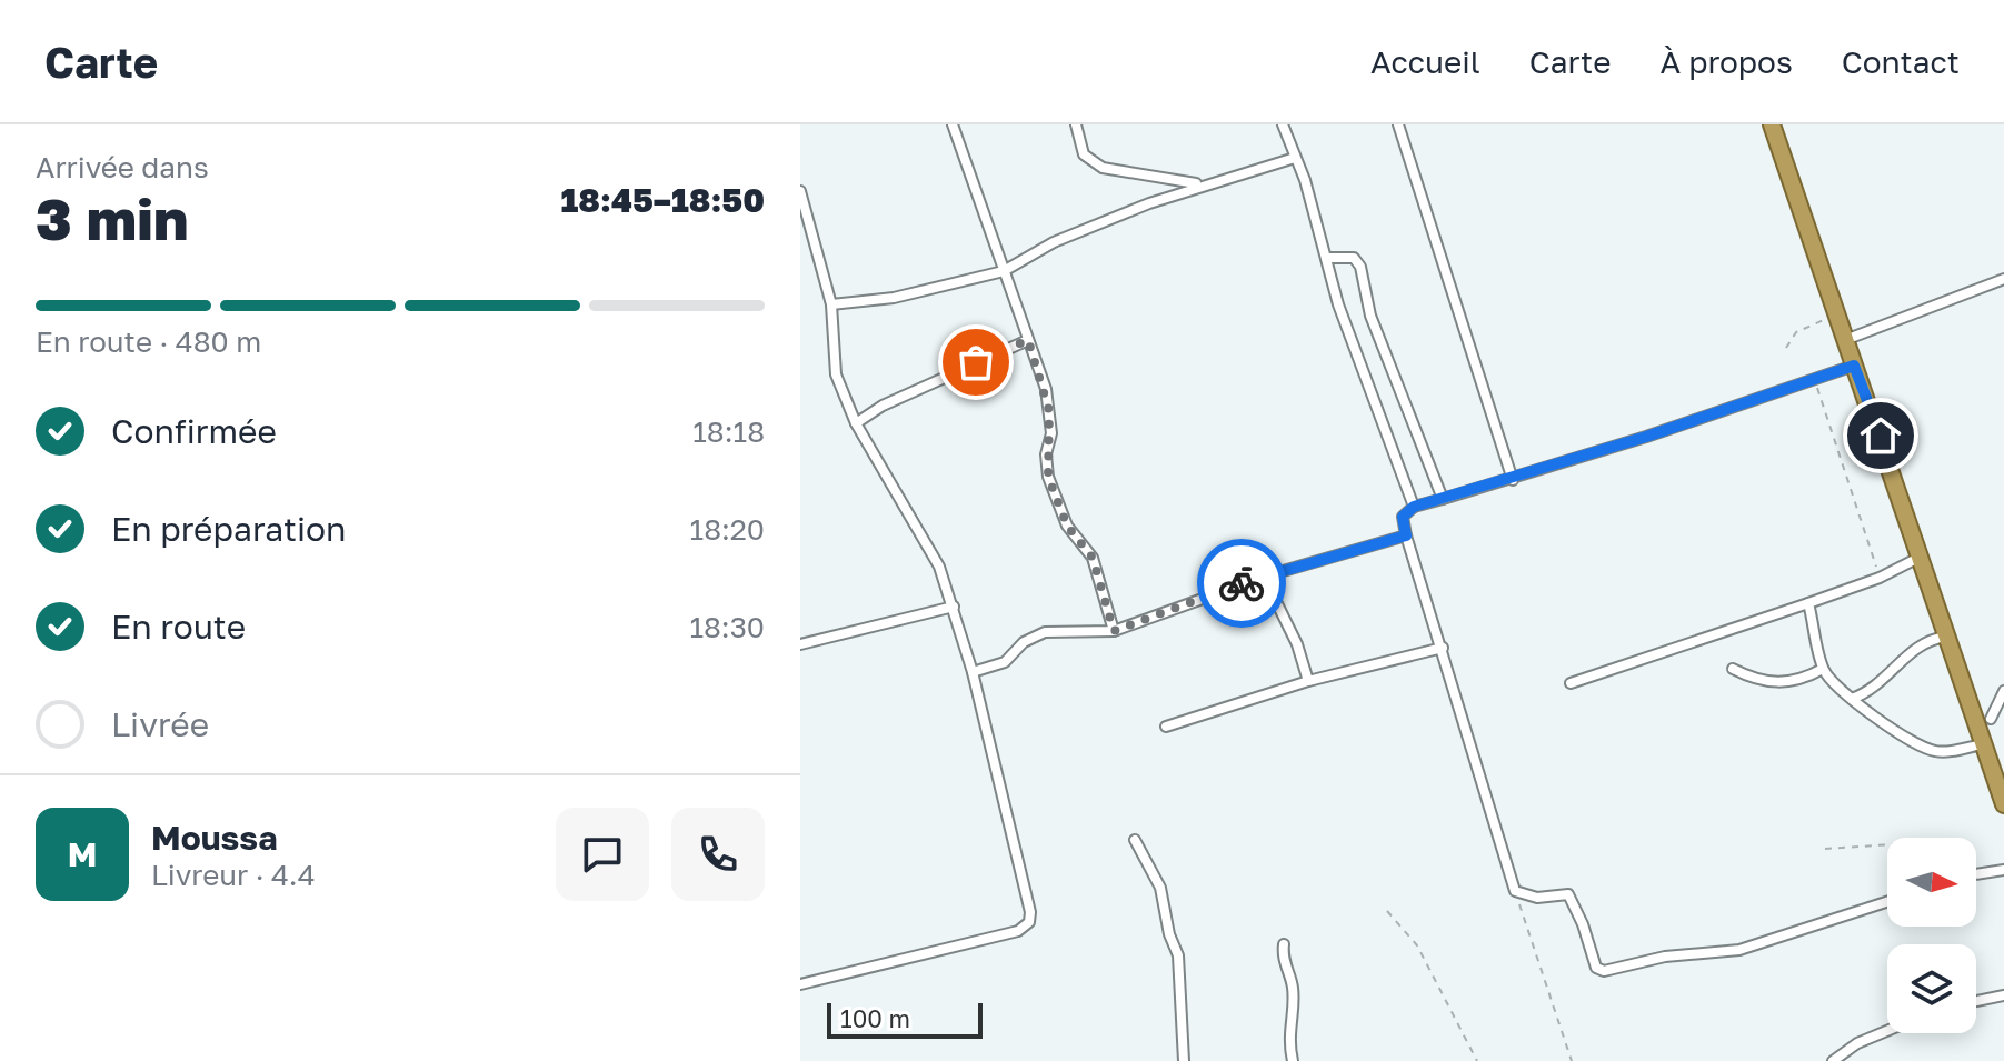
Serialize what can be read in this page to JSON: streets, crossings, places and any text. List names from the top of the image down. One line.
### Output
{"scale_bar":"100 m","north":"right","page":{"header":"Carte","nav":["Accueil","Carte","À propos","Contact"],"heading":["3 min","Arrivée dans","18:45–18:50"],"panel":["Moussa","Livreur · 4.4"],"bar":"En route · 480 m","list":[["Confirmée","18:18"],["En préparation","18:20"],["En route","18:30"],"Livrée"],"round":"M","scale":"100 m"}}
